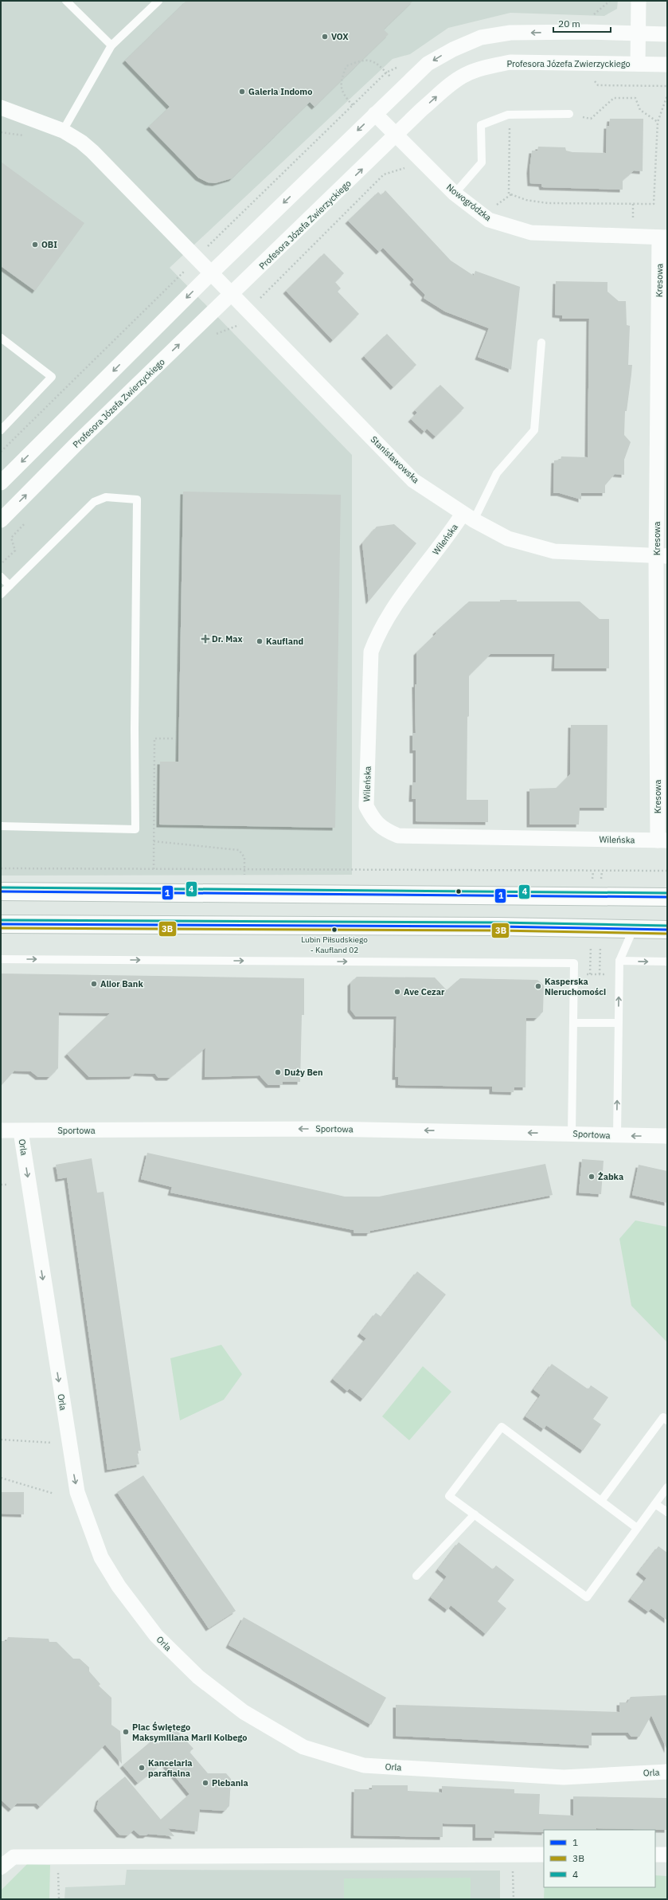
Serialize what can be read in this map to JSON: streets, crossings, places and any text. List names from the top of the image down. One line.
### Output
{"streets":{"street":["Profesora Józefa Zwierzyckiego","Nowogródzka","Kresowa","Stanisławowska","Wileńska","Sportowa","Orla"]},"crossings":[["Profesora Józefa Zwierzyckiego","Nowogródzka"],["Profesora Józefa Zwierzyckiego","Stanisławowska"],["Nowogródzka","Kresowa"],["Kresowa","Stanisławowska"],["Kresowa","Wileńska"],["Stanisławowska","Wileńska"],["Sportowa","Orla"]],"one_way":["Sportowa","Orla"],"places":{"other":["VOX","Galeria Indomo","OBI","Kaufland","Lubin Piłsudskiego - Kaufland 02","Alior Bank","Kasperska Nieruchomości","Ave Cezar","Duży Ben","Żabka","Plac Świętego Maksymiliana Marii Kolbego","Kancelaria parafialna","Plebania"],"health":["Dr. Max"]},"lines":["transit line 4","transit line 1","transit line 3B"],"legend":["1","3B","4"],"scale_bar":"20 m"}
